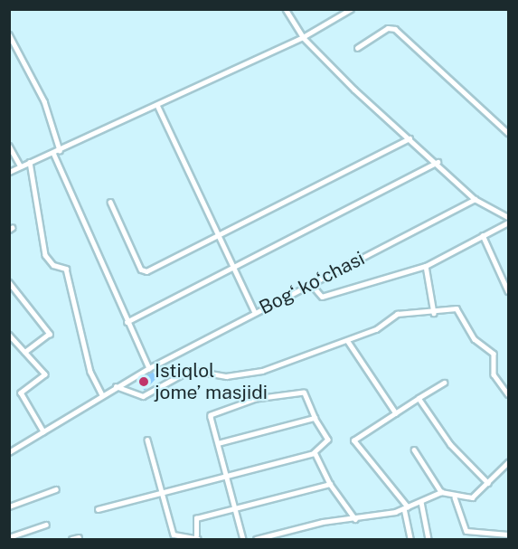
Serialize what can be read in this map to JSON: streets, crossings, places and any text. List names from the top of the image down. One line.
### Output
{"streets":{"street":["Bogʻ koʻchasi"]},"places":["Istiqlol jome’ masjidi"]}
